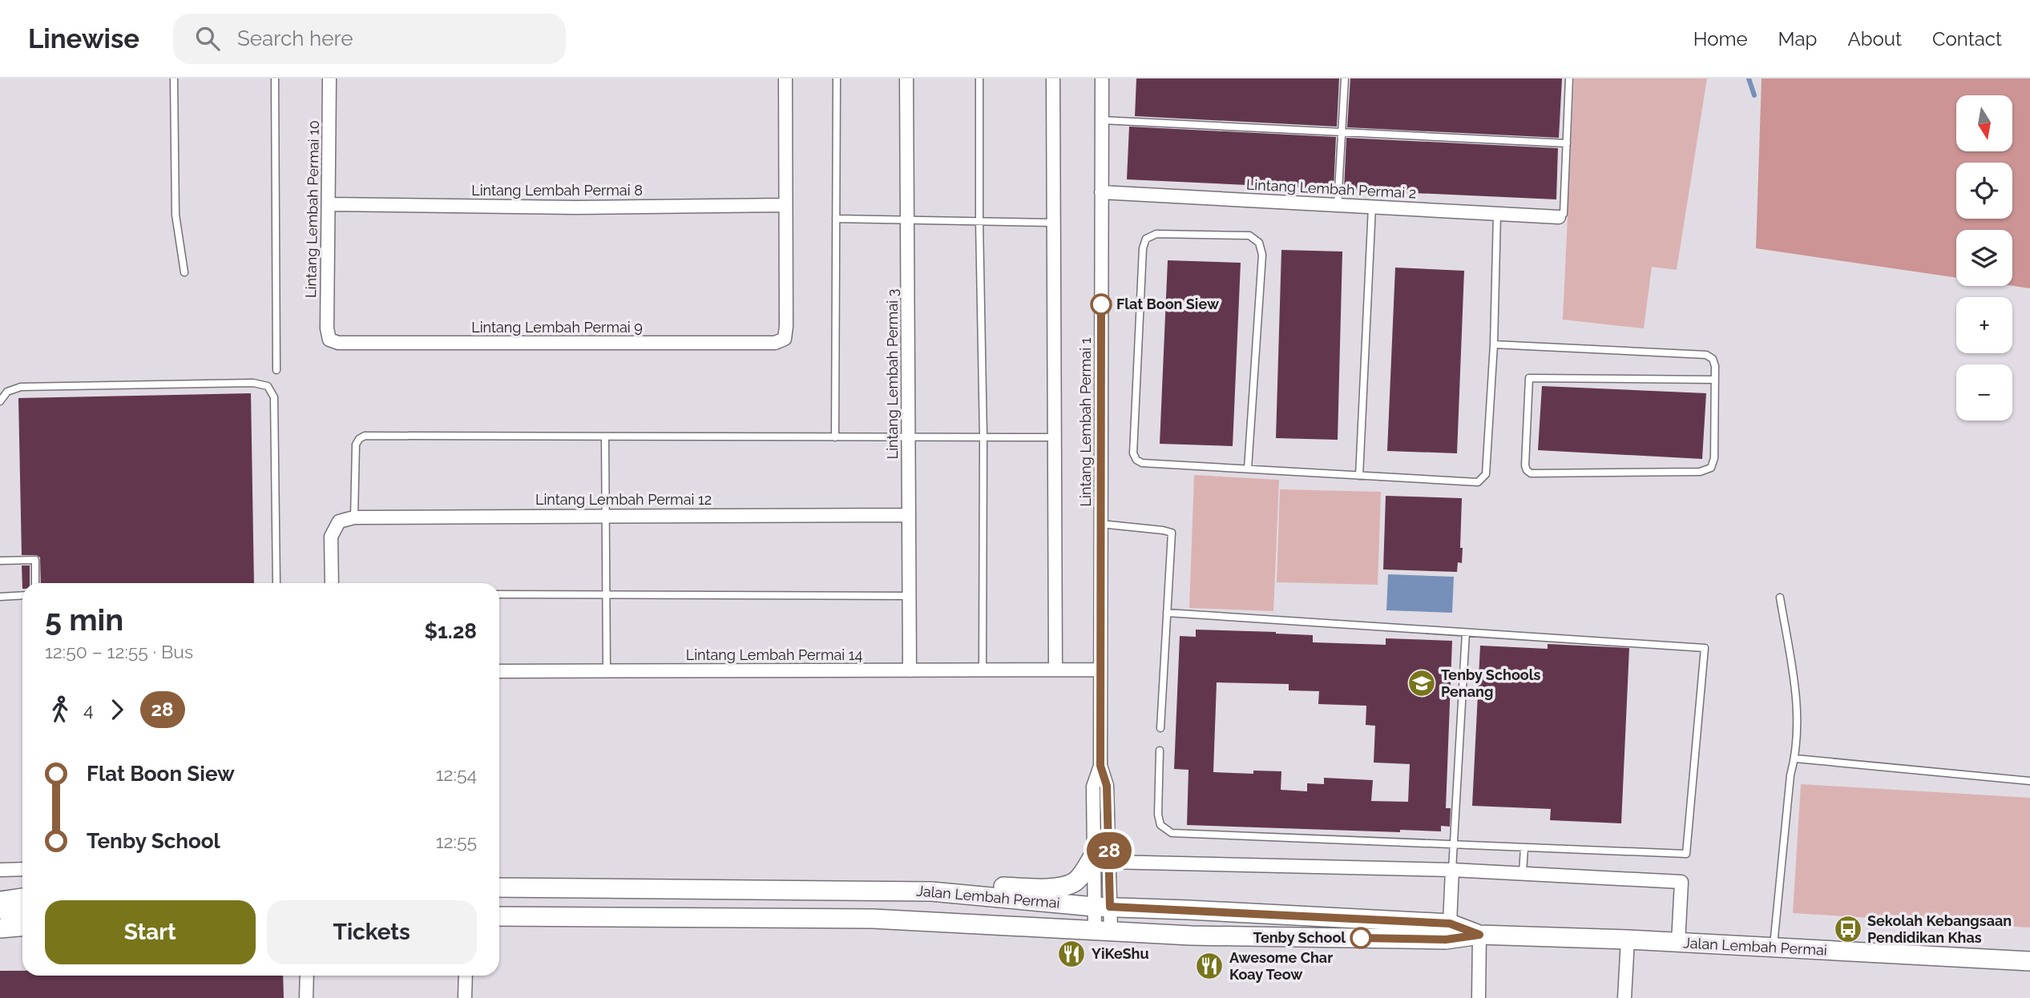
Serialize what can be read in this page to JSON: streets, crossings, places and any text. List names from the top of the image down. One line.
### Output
{"streets":{"main road":["Jalan Lembah Permai"],"street":["Lintang Lembah Permai 2","Lintang Lembah Permai 8","Lintang Lembah Permai 10","Lintang Lembah Permai 9","Lintang Lembah Permai 3","Lintang Lembah Permai 1","Lintang Lembah Permai 12","Lintang Lembah Permai 14"]},"crossings":[["Lintang Lembah Permai 2","Lintang Lembah Permai 1"],["Lintang Lembah Permai 8","Lintang Lembah Permai 10"],["Lintang Lembah Permai 8","Lintang Lembah Permai 9"],["Lintang Lembah Permai 10","Lintang Lembah Permai 9"],["Lintang Lembah Permai 3","Lintang Lembah Permai 12"],["Lintang Lembah Permai 3","Lintang Lembah Permai 14"],["Lintang Lembah Permai 1","Lintang Lembah Permai 14"],["Lintang Lembah Permai 1","Jalan Lembah Permai"]],"places":{"other":["Flat Boon Siew","Tenby School"],"school or university":["Tenby Schools Penang"],"bus stop":["Sekolah Kebangsaan Pendidikan Khas"],"restaurant":["YiKeShu","Awesome Char Koay Teow"]},"lines":["bus line 28"],"north":"bottom","page":{"header":"Linewise","search":"Search here","nav":["Home","Map","About","Contact"],"on_map":"28","map_buttons":["+","−"],"heading":["5 min","12:50 – 12:55 · Bus","$1.28"],"legs":["4","28"],"list":[{"name":"Flat Boon Siew","value":"12:54"},{"name":"Tenby School","value":"12:55"}],"buttons":["Start","Tickets"]}}
